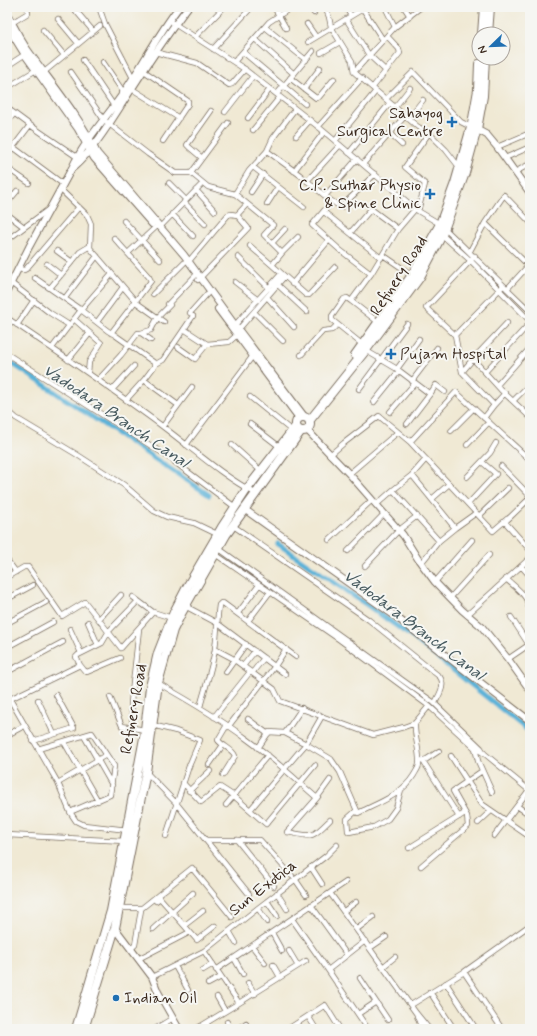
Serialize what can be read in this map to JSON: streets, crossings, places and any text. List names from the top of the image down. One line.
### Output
{"streets":{"main road":["Refinery Road"],"street":["Sun Exotica"]},"water":["Vadodara Branch Canal"],"places":{"health":["Sahayog Surgical Centre","C.P. Suthar Physio & Spine Clinic","Pujam Hospital"],"other":["Indian Oil"]},"north":"bottom left"}
